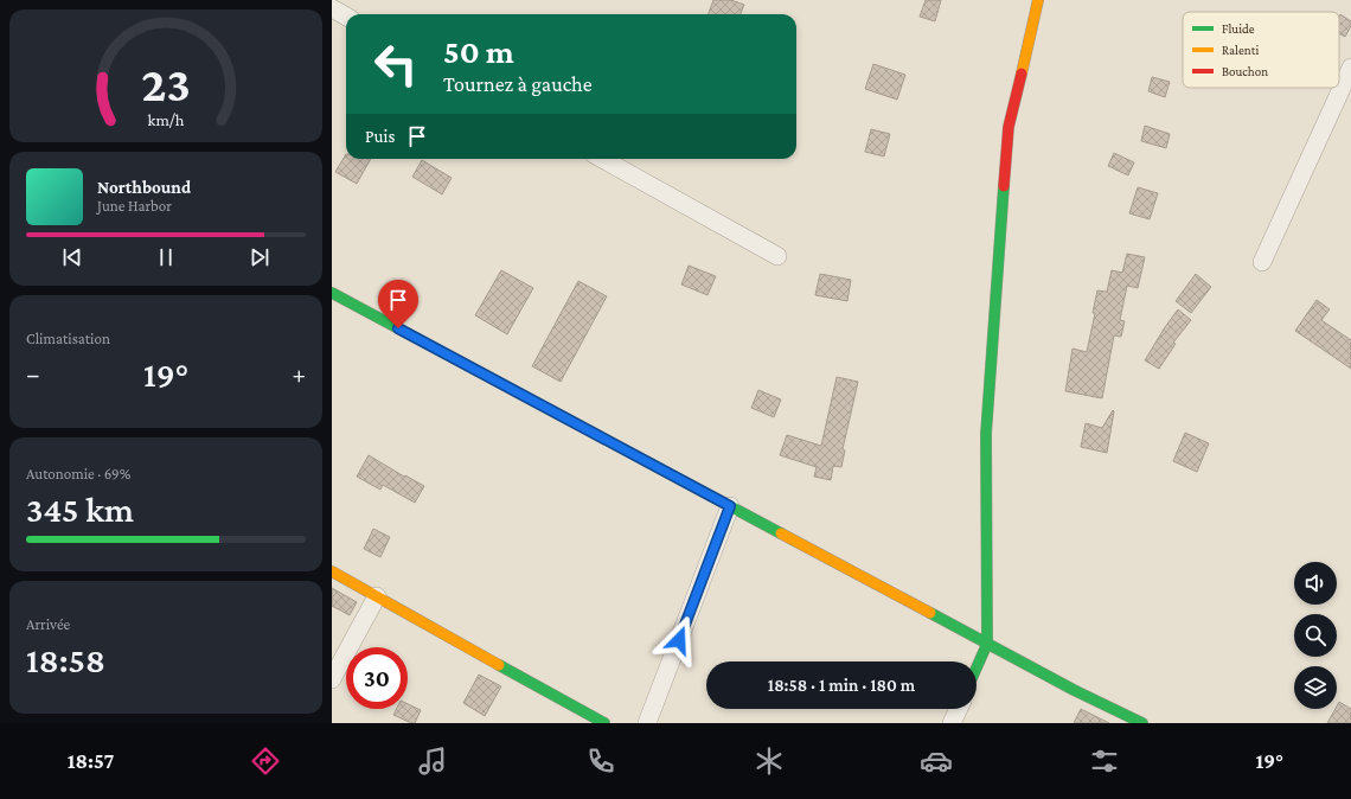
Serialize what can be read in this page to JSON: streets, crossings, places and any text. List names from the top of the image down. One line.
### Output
{"legend":["Fluide","Ralenti","Bouchon"],"page":{"turn":["50 m","Tournez à gauche"],"then":"Puis","song":["Northbound","June Harbor"],"tile":["Climatisation",["Autonomie · 69%","345 km"],["Arrivée","18:58"]],"heat":["−","19°","+"],"limit":"30","trip":"18:58 · 1 min · 180 m","tabs":["18:57","19°"],"gauge":["23","km/h"]}}
